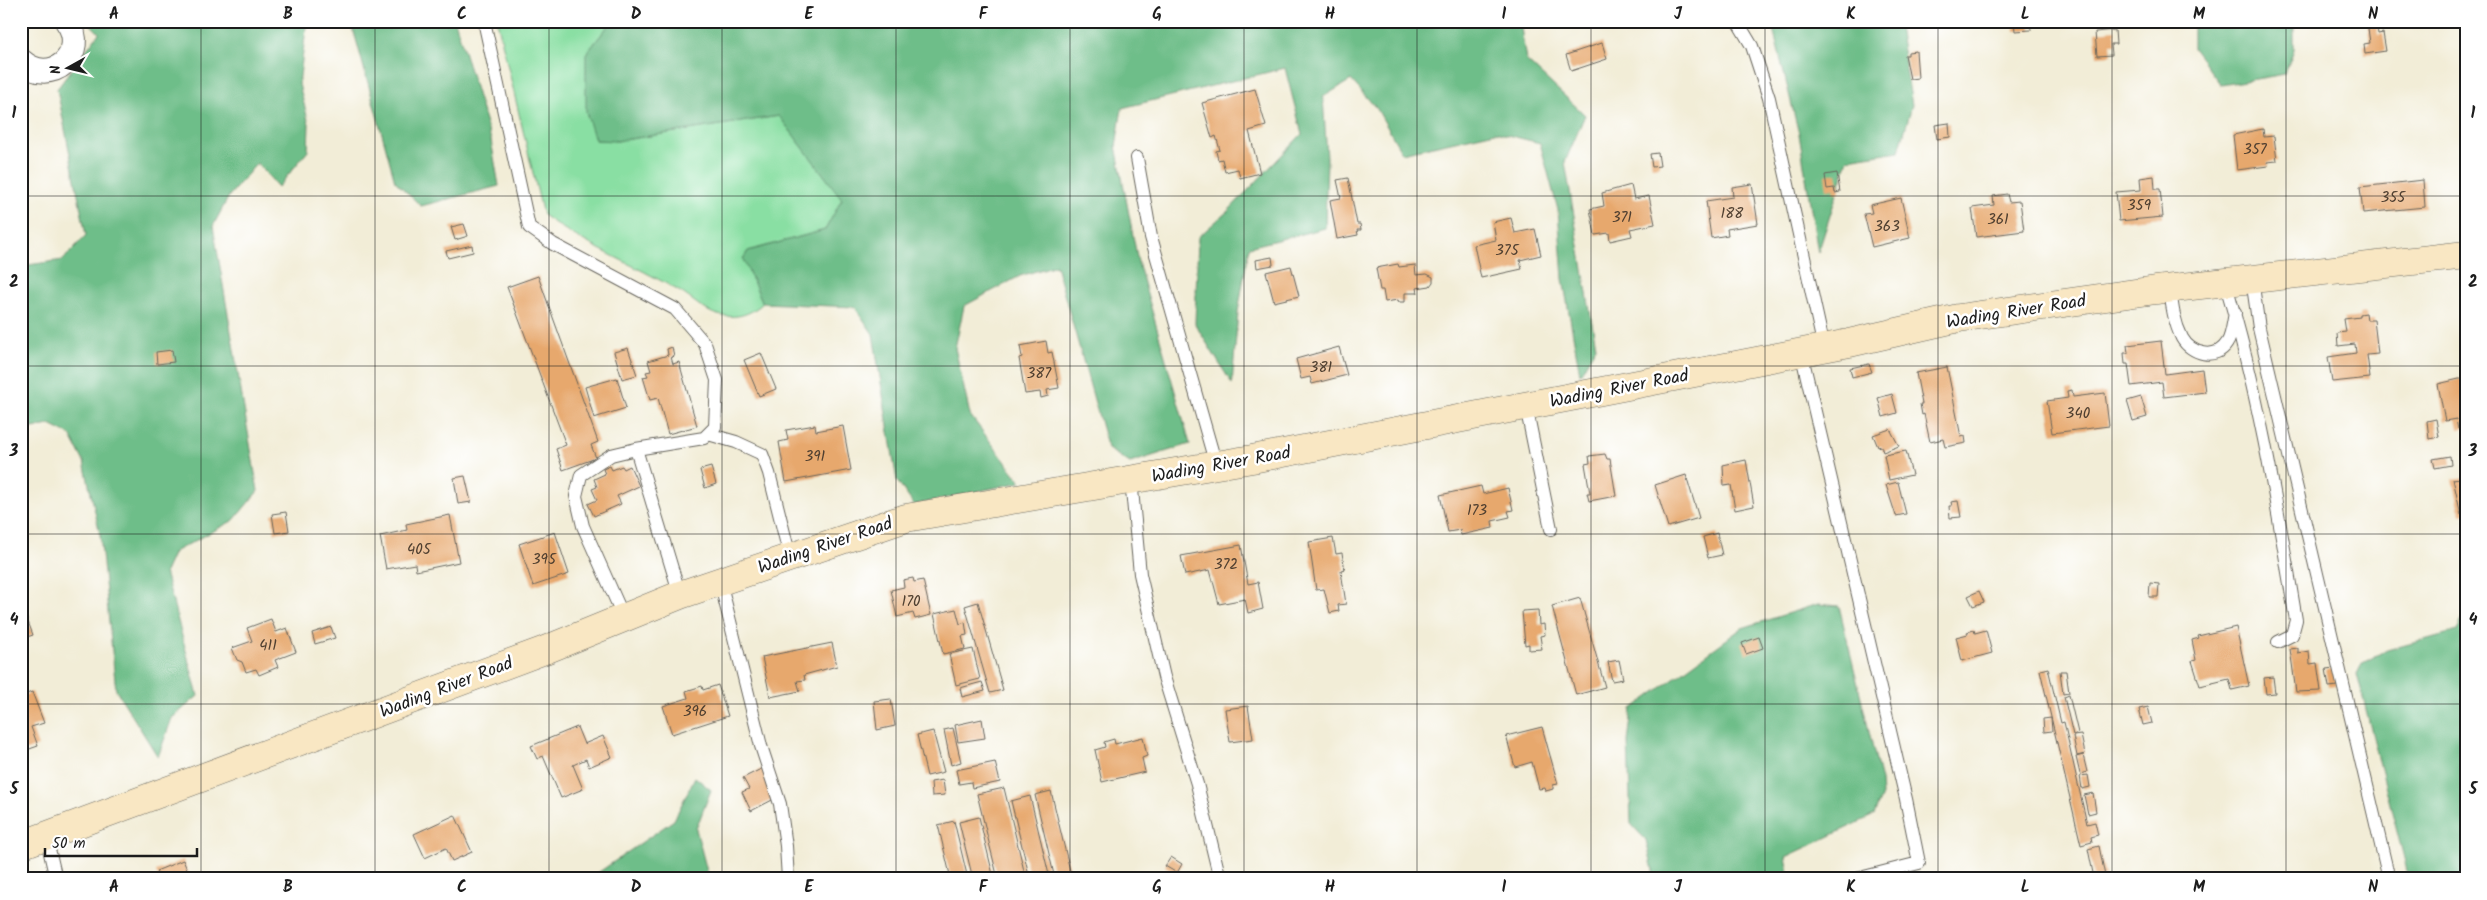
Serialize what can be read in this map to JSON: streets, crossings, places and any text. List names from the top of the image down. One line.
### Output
{"streets":{"main road":["Wading River Road"]},"house_numbers":["357","355","359","188","371","361","363","375","381","387","340","391","173","405","395","372","170","411","396"],"scale_bar":"50 m","north":"left","grid":{"columns":["A","B","C","D","E","F","G","H","I","J","K","L","M","N"],"rows":["1","2","3","4","5"]}}
